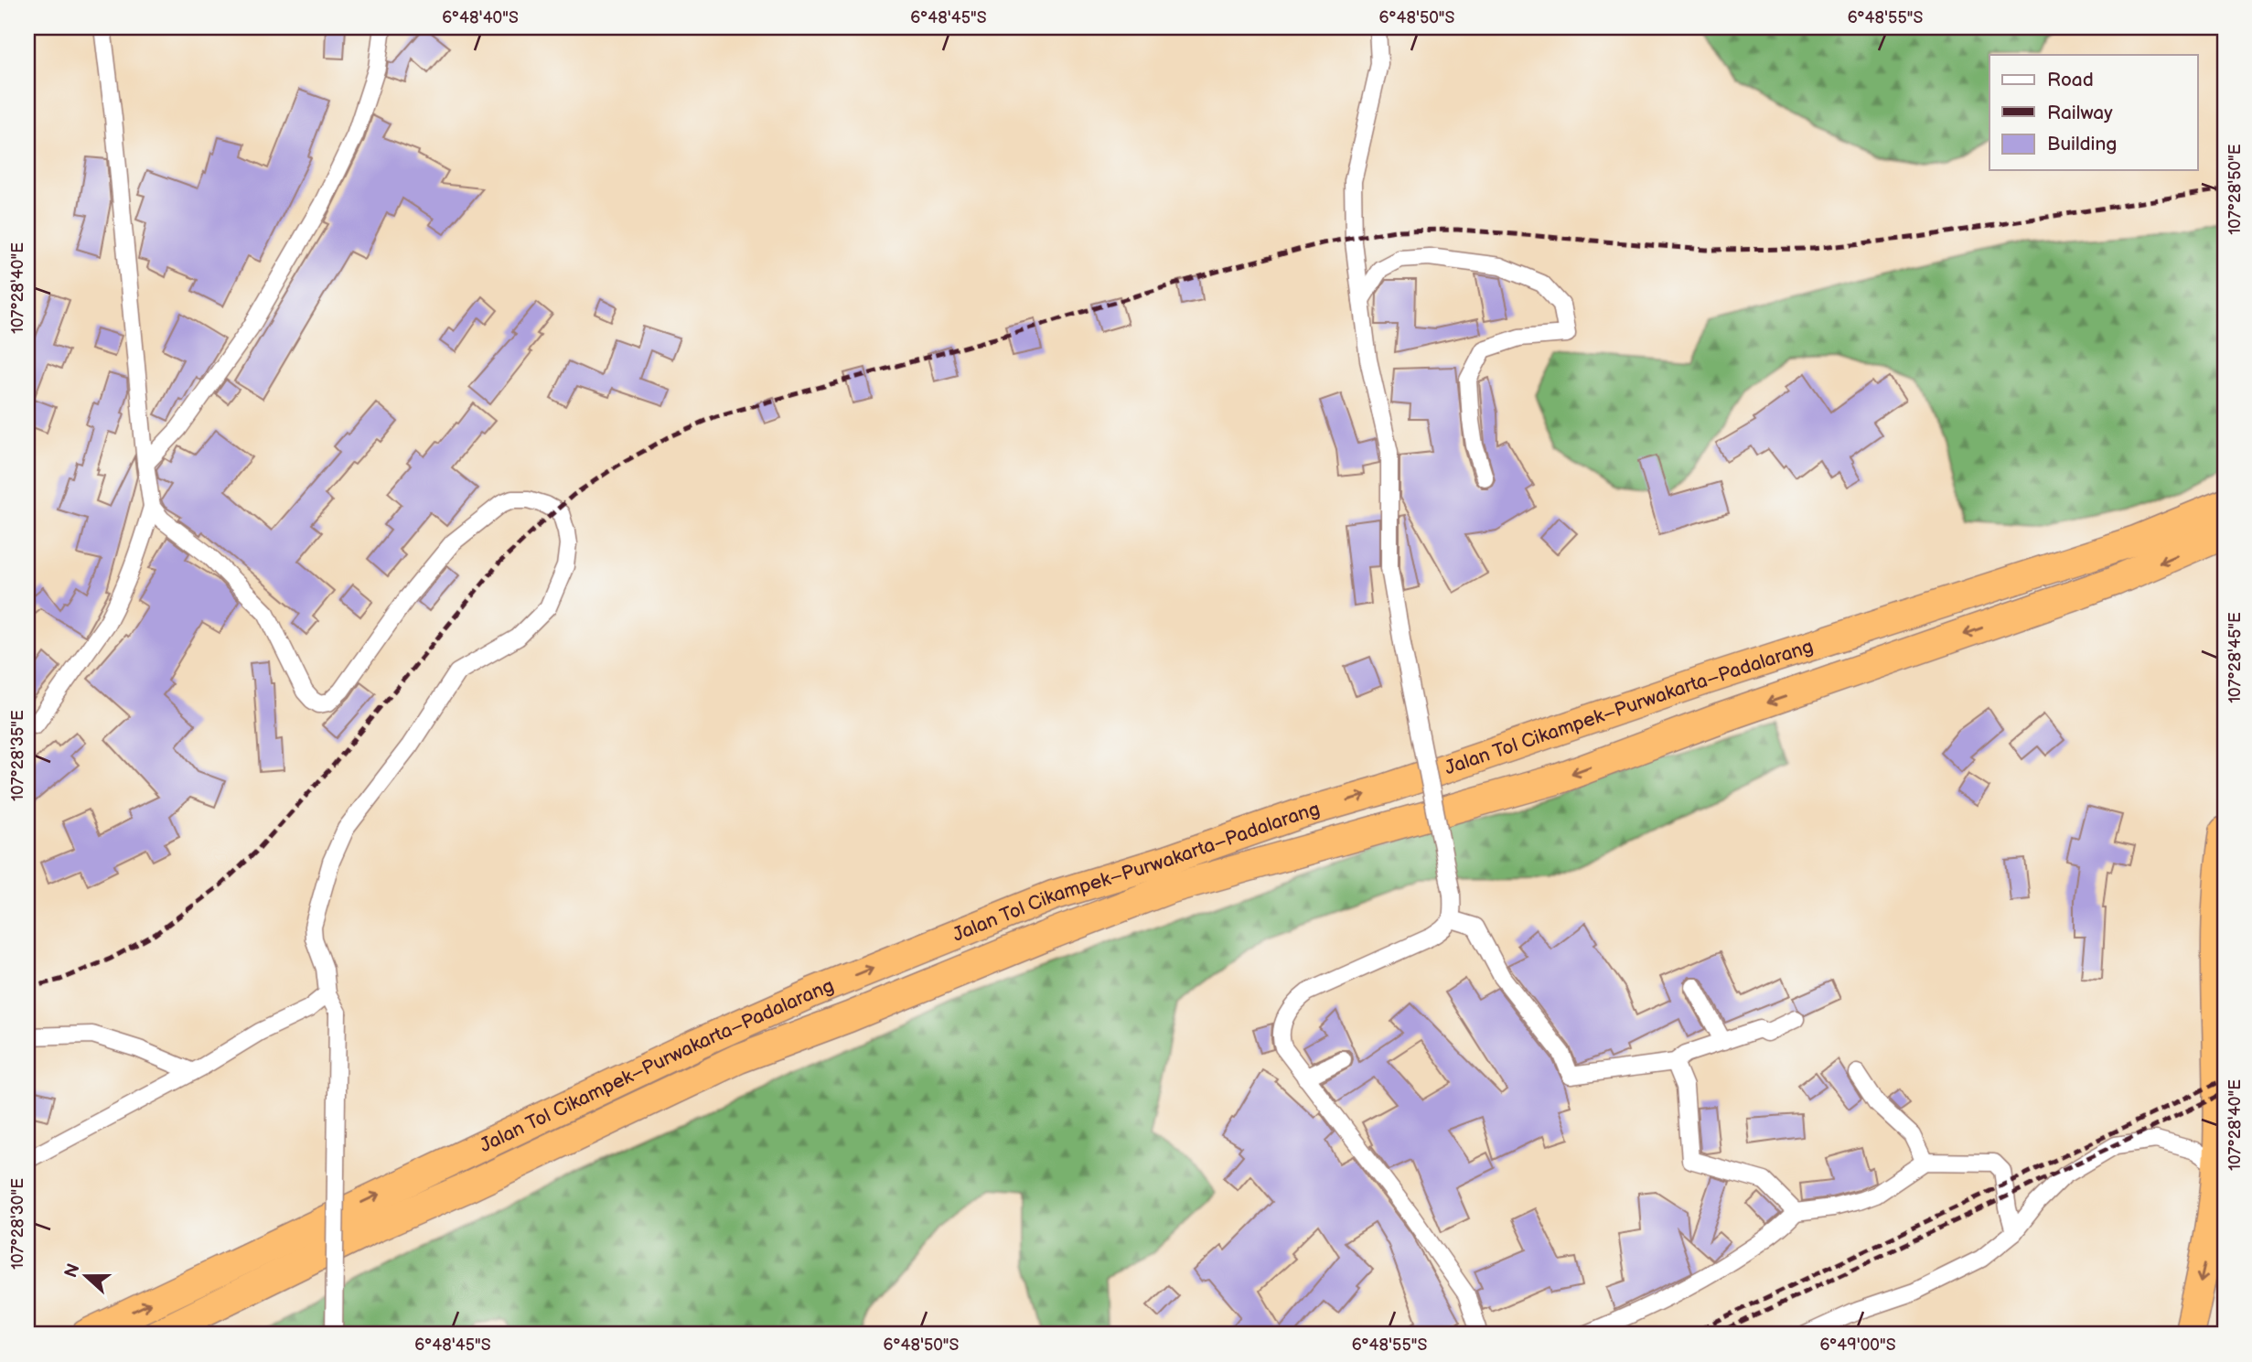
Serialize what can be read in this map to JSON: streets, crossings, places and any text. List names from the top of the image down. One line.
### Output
{"streets":{"highway":["Jalan Tol Cikampek–Purwakarta–Padalarang"]},"legend":["Road","Railway","Building"],"north":"left","coordinates":["6°48'40\"S","6°48'45\"S","6°48'50\"S","6°48'55\"S","107°28'50\"E","107°28'40\"E","107°28'45\"E","107°28'35\"E","107°28'30\"E","6°49'00\"S"]}
